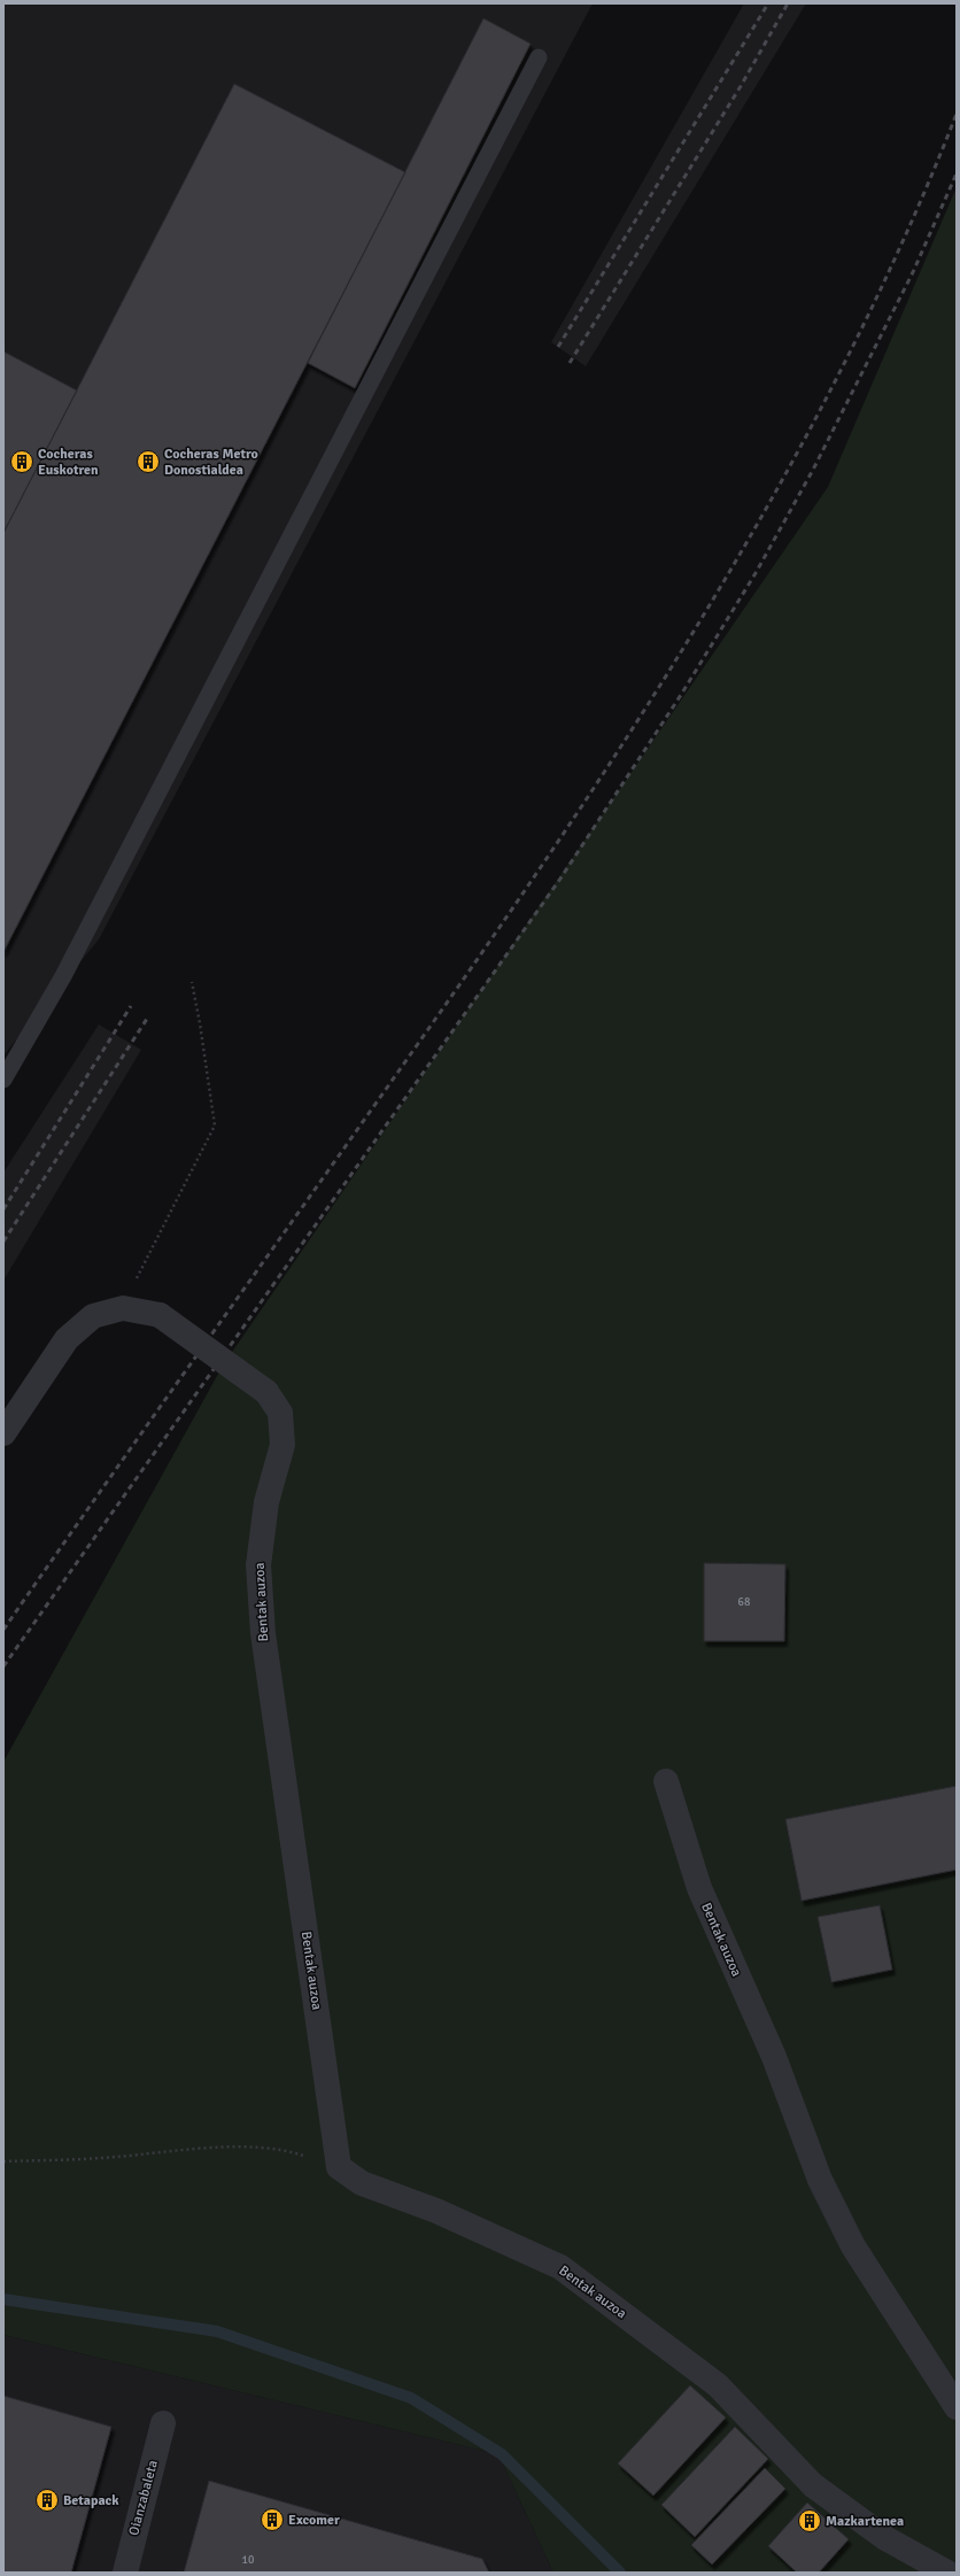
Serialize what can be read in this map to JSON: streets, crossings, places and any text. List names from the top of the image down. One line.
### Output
{"streets":{"street":["Bentak auzoa","Oianzabaleta"]},"places":{"building":["Cocheras Euskotren","Cocheras Metro Donostialdea","Betapack","Excomer","Mazkartenea"]},"house_numbers":["68","10"]}
